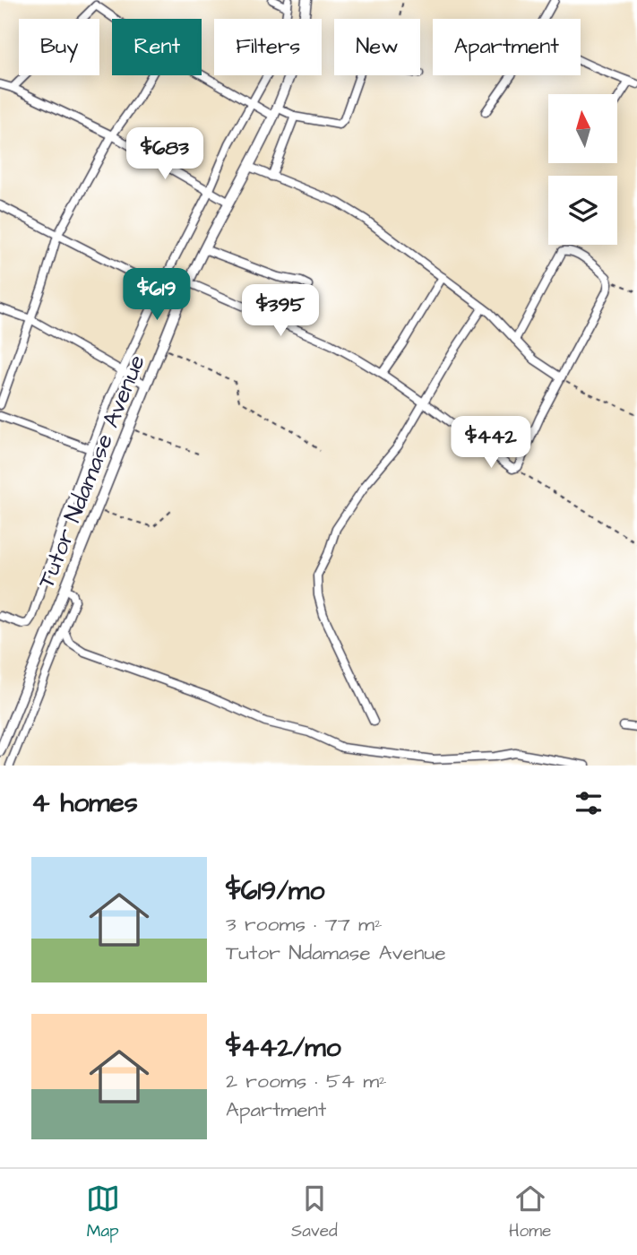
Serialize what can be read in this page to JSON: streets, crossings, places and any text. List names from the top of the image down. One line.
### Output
{"streets":{"street":["Tutor Ndamase Avenue"]},"north":"top","page":{"chip":["Buy","Rent","Filters","New","Apartment"],"price":["$683","$619","$395","$442"],"heading":"4 homes","list":[{"name":"$619/mo","note":"3 rooms · 77 m² · Tutor Ndamase Avenue"},{"name":"$442/mo","note":"2 rooms · 54 m² · Apartment"}],"tabs":["Map","Saved","Home"]}}
